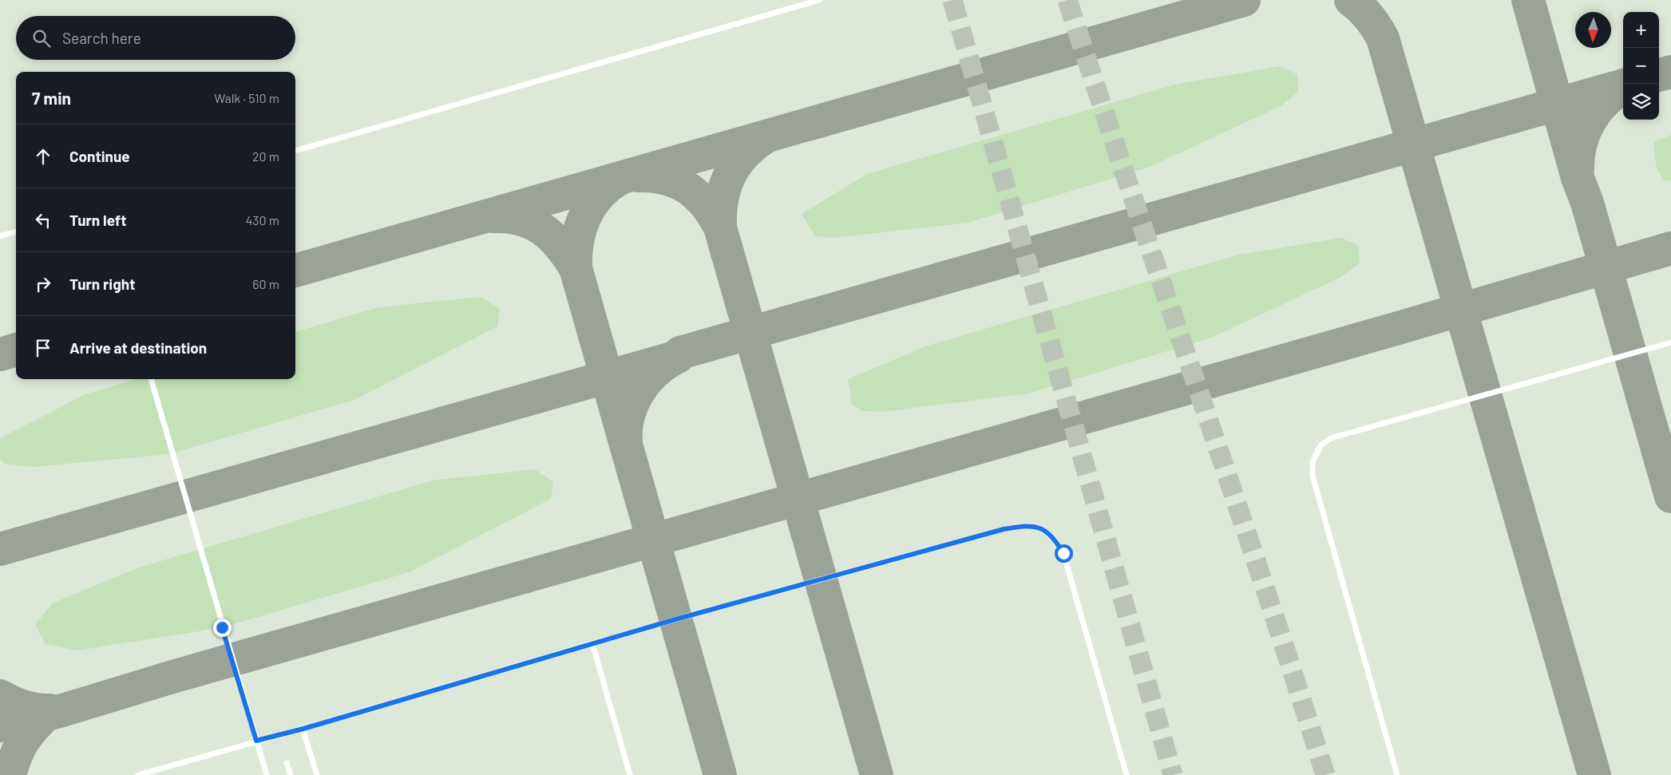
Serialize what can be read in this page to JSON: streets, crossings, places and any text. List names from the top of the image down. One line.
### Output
{"north":"bottom","page":{"map_buttons":["+","−"],"search":"Search here","heading":["7 min","Walk · 510 m"],"list":[["Continue","20 m"],["Turn left","430 m"],["Turn right","60 m"],"Arrive at destination"]}}
